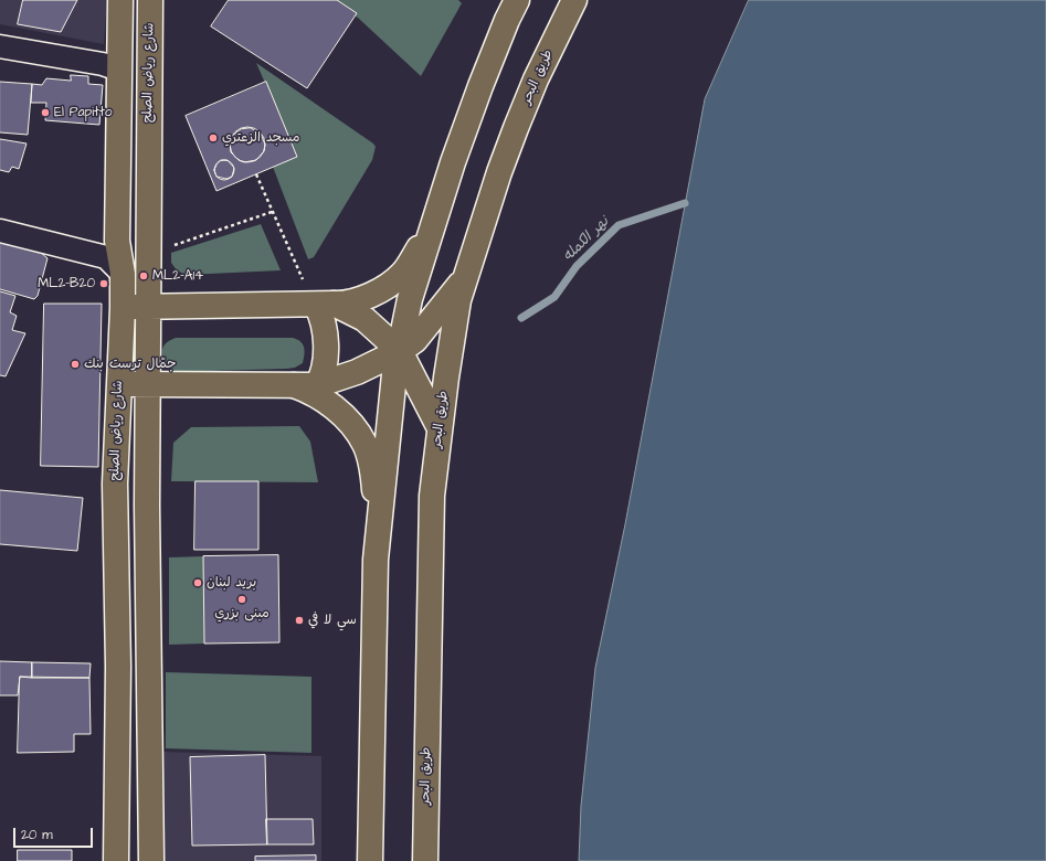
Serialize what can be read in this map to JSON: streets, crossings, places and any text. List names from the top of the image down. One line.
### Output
{"streets":{"main road":["شارع رياض الصلح","طريق البحر"]},"water":["نهر الكمله"],"places":["El Papitto","مسجد الزعتري","ML2-A14","ML2-B20","جمّال ترست بنك","بريد لبنان","مبنى بزري","سي لا في"],"scale_bar":"20 m"}
